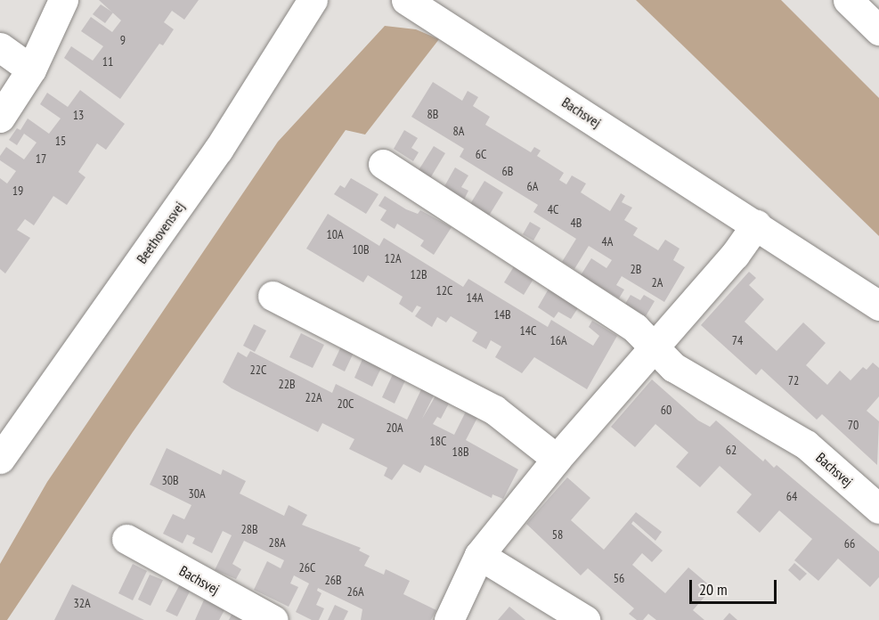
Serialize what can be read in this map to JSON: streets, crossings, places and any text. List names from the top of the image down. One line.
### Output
{"streets":{"street":["Bachsvej","Beethovensvej"]},"house_numbers":["9","11","8B","13","8A","15","6C","17","6B","6A","19","4C","4B","10A","4A","10B","12A","2B","12B","2A","12C","14A","14B","14C","16A","74","22C","72","22B","22A","20C","60","70","20A","18C","62","18B","30B","30A","64","28B","58","28A","66","26C","56","26B","26A","32A"],"scale_bar":"20 m"}
